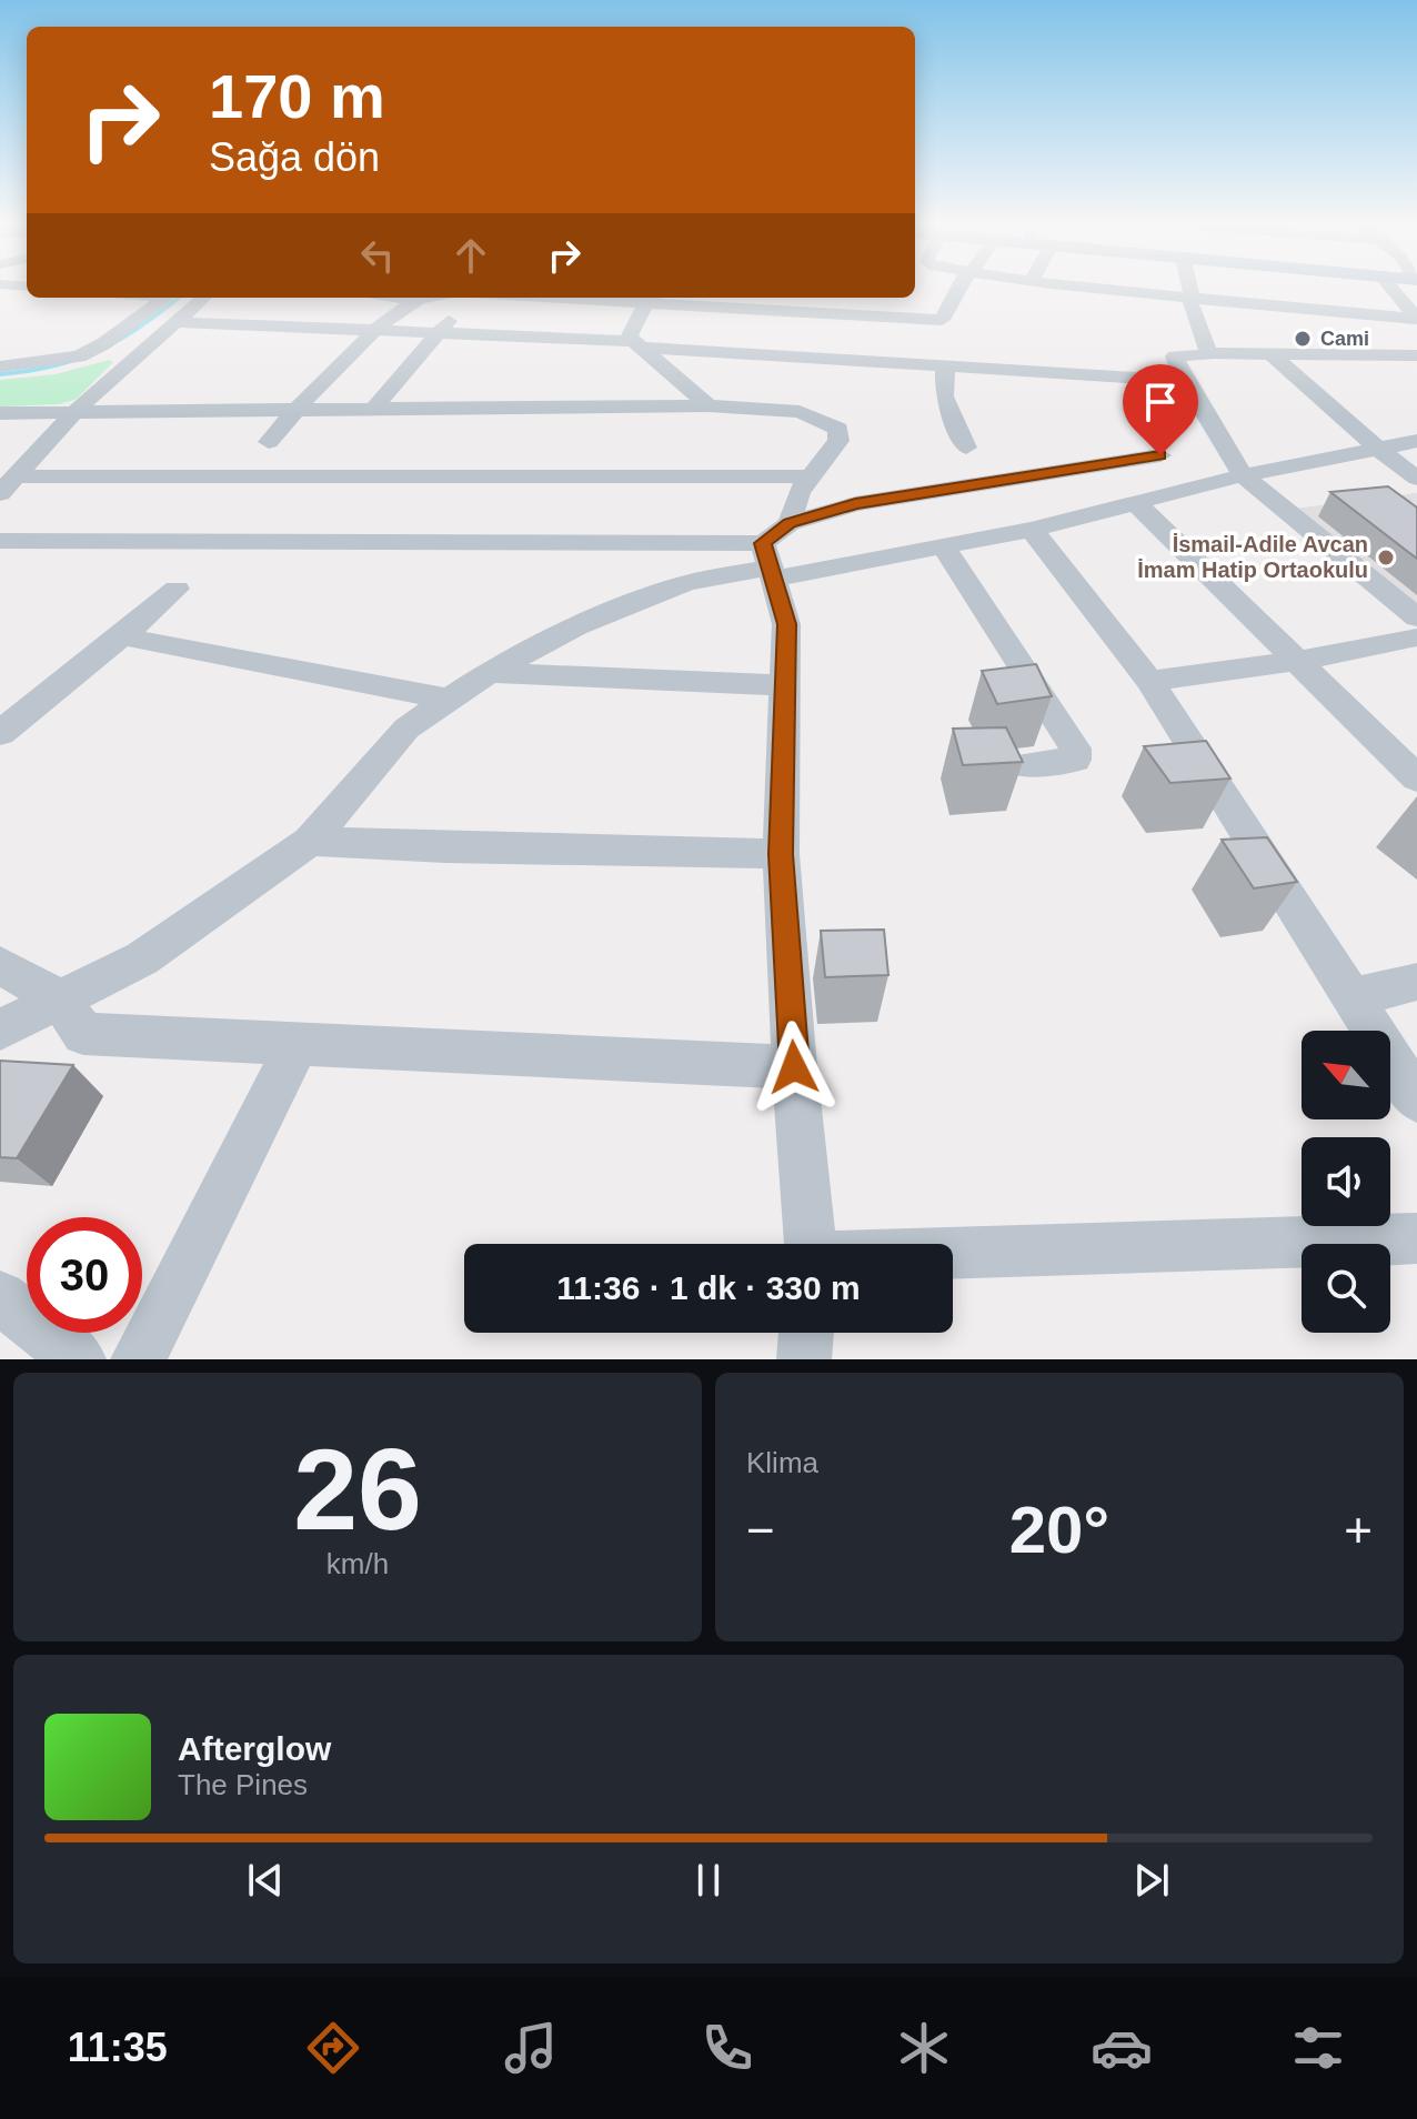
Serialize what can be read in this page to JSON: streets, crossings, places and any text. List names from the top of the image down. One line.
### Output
{"places":["Cami","İsmail-Adile Avcan İmam Hatip Ortaokulu"],"north":"top left","page":{"turn":["170 m","Sağa dön"],"limit":"30","trip":"11:36 · 1 dk · 330 m","tile":[["26","km/h"],"Klima"],"heat":["−","20°","+"],"song":["Afterglow","The Pines"],"tabs":"11:35"}}
